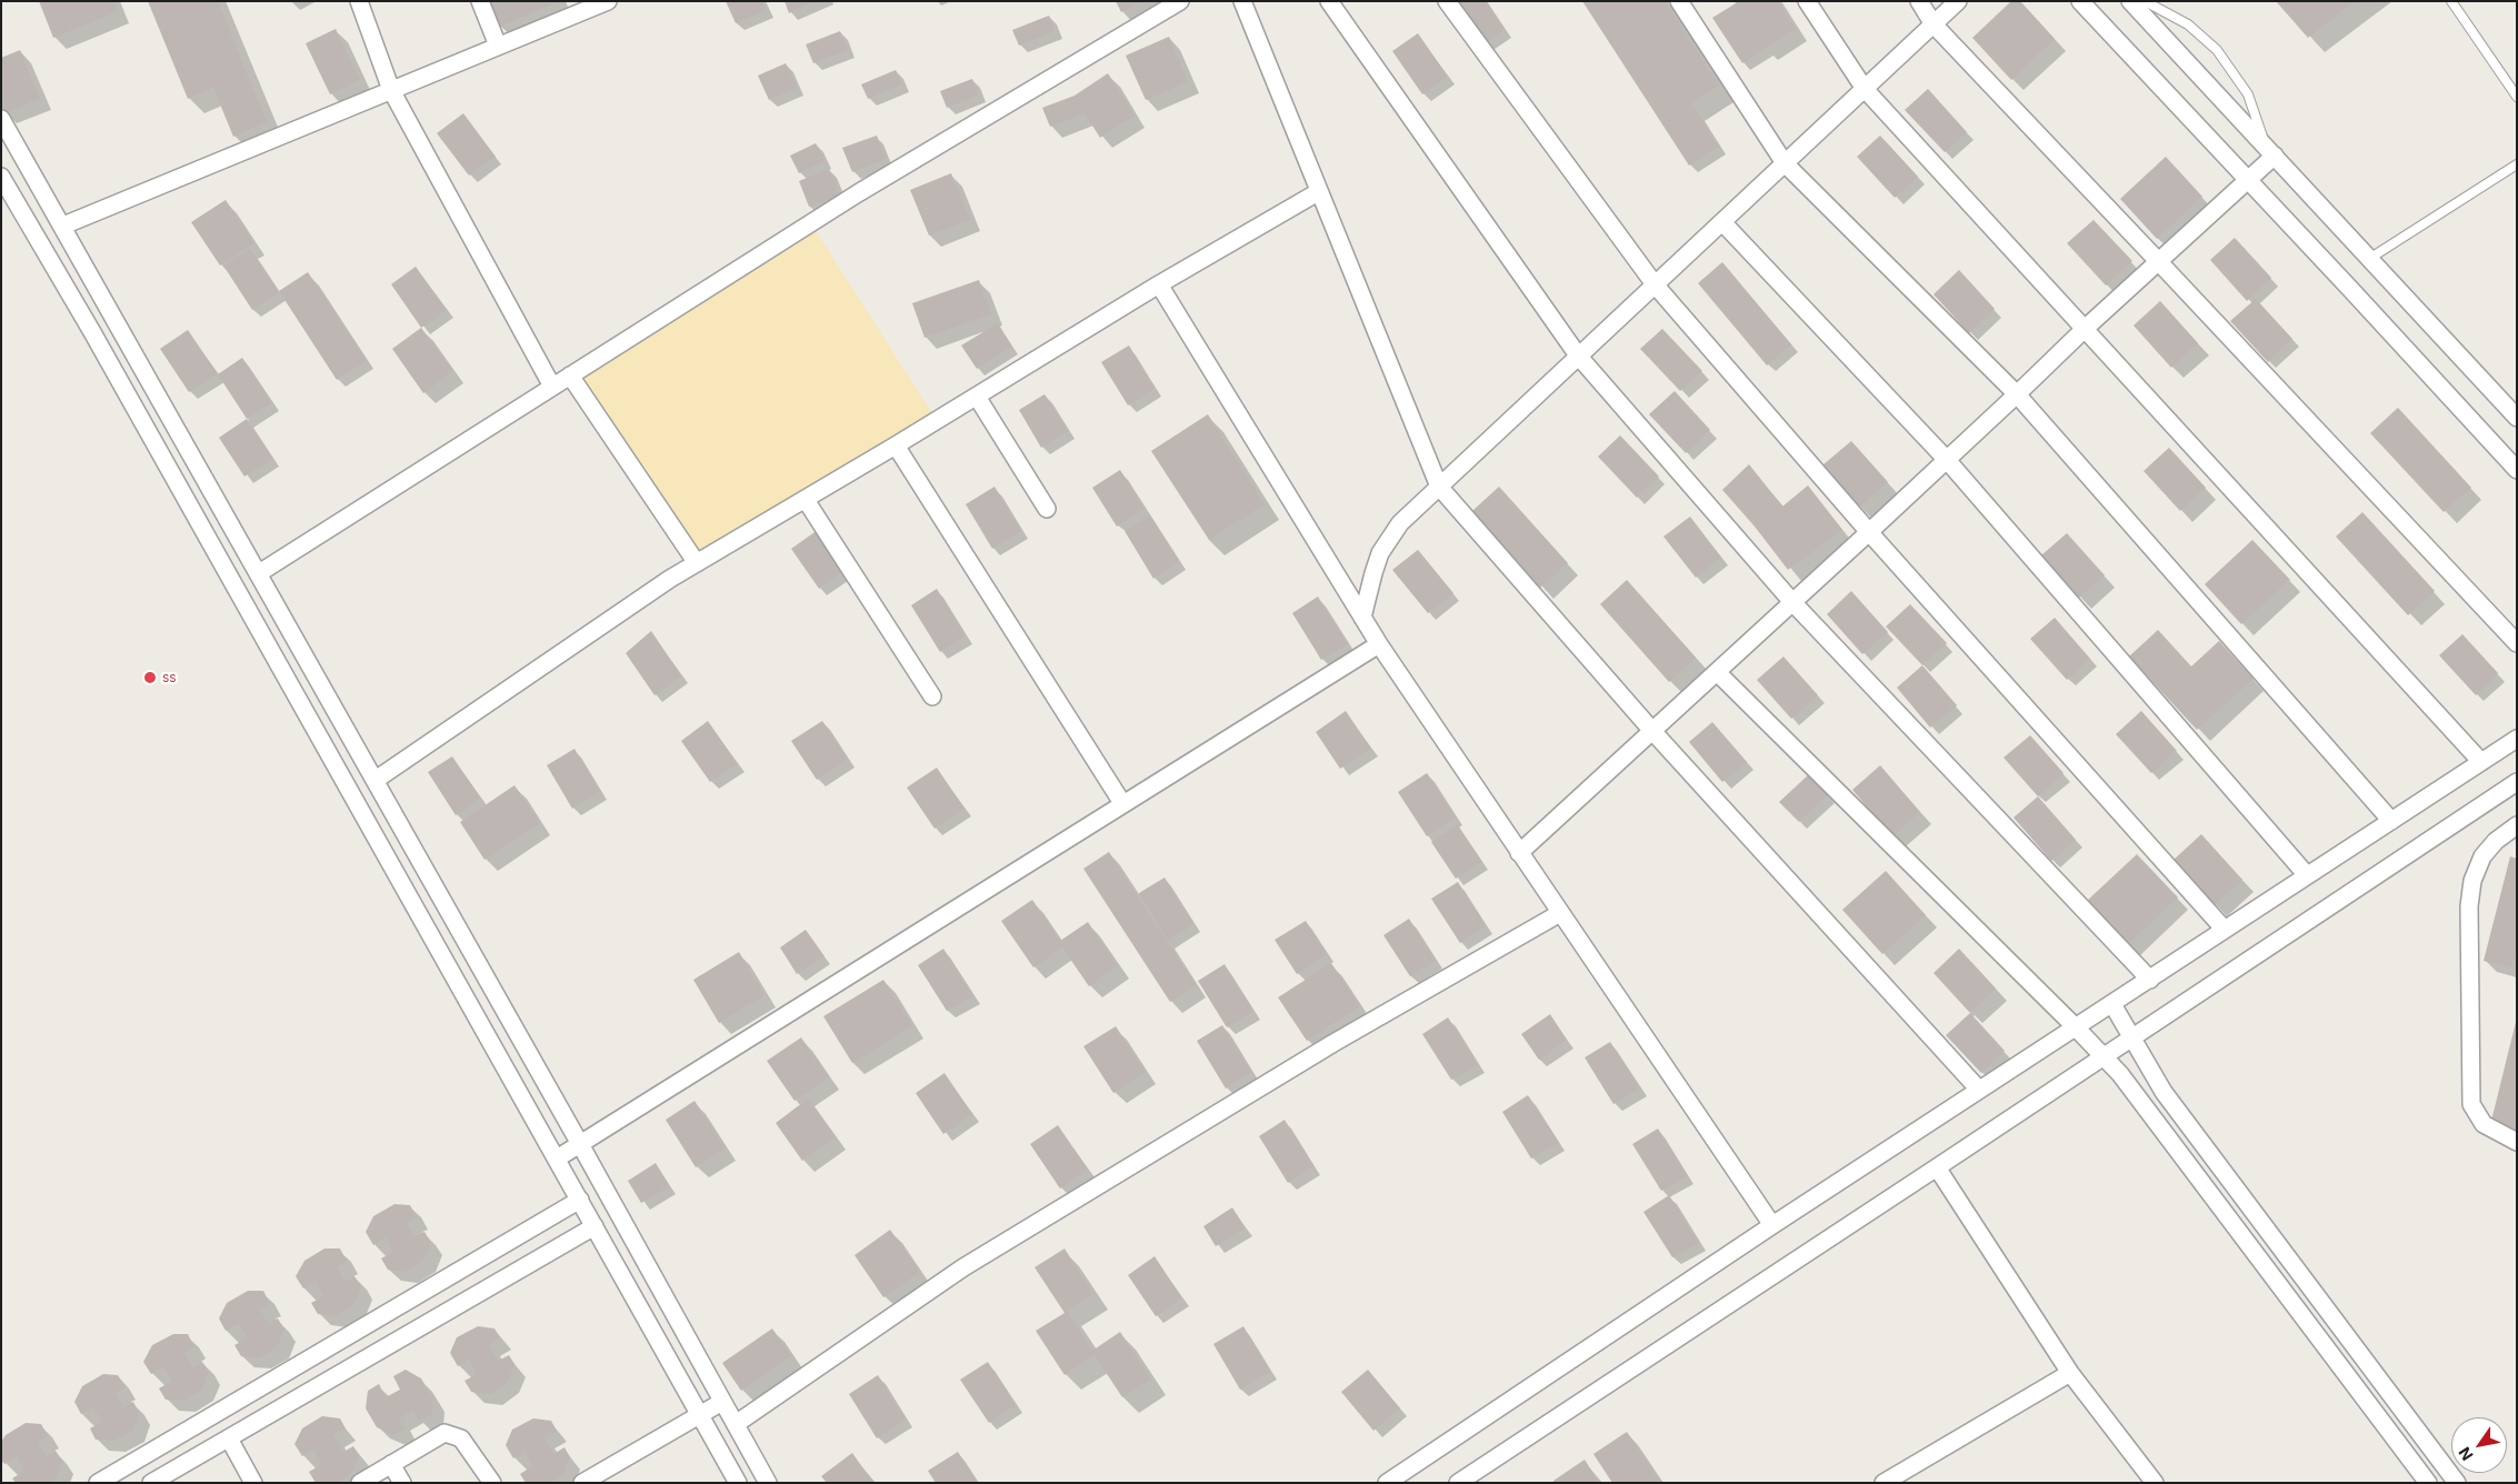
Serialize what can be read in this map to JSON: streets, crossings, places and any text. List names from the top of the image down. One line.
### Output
{"places":["ss"],"north":"bottom left"}
